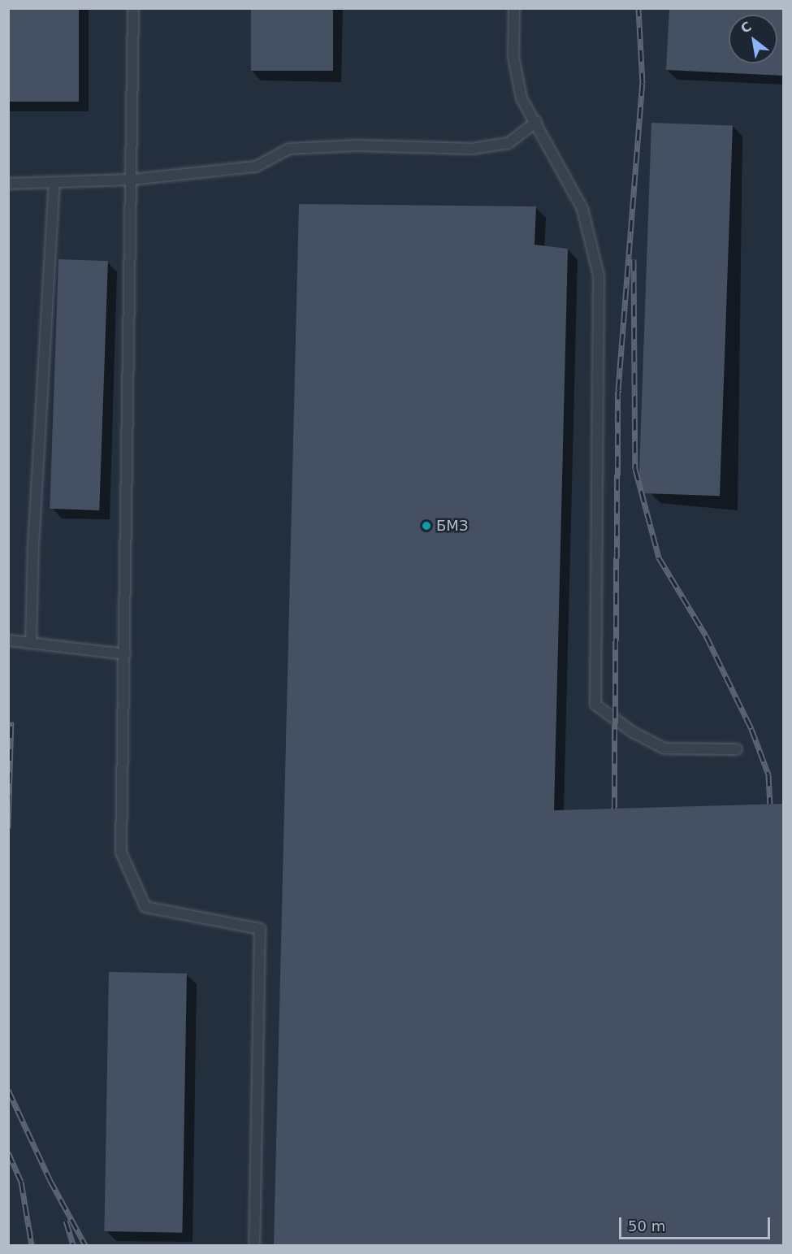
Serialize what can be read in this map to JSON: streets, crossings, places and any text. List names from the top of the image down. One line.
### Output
{"places":["БМЗ"],"scale_bar":"50 m","north":"top left"}
